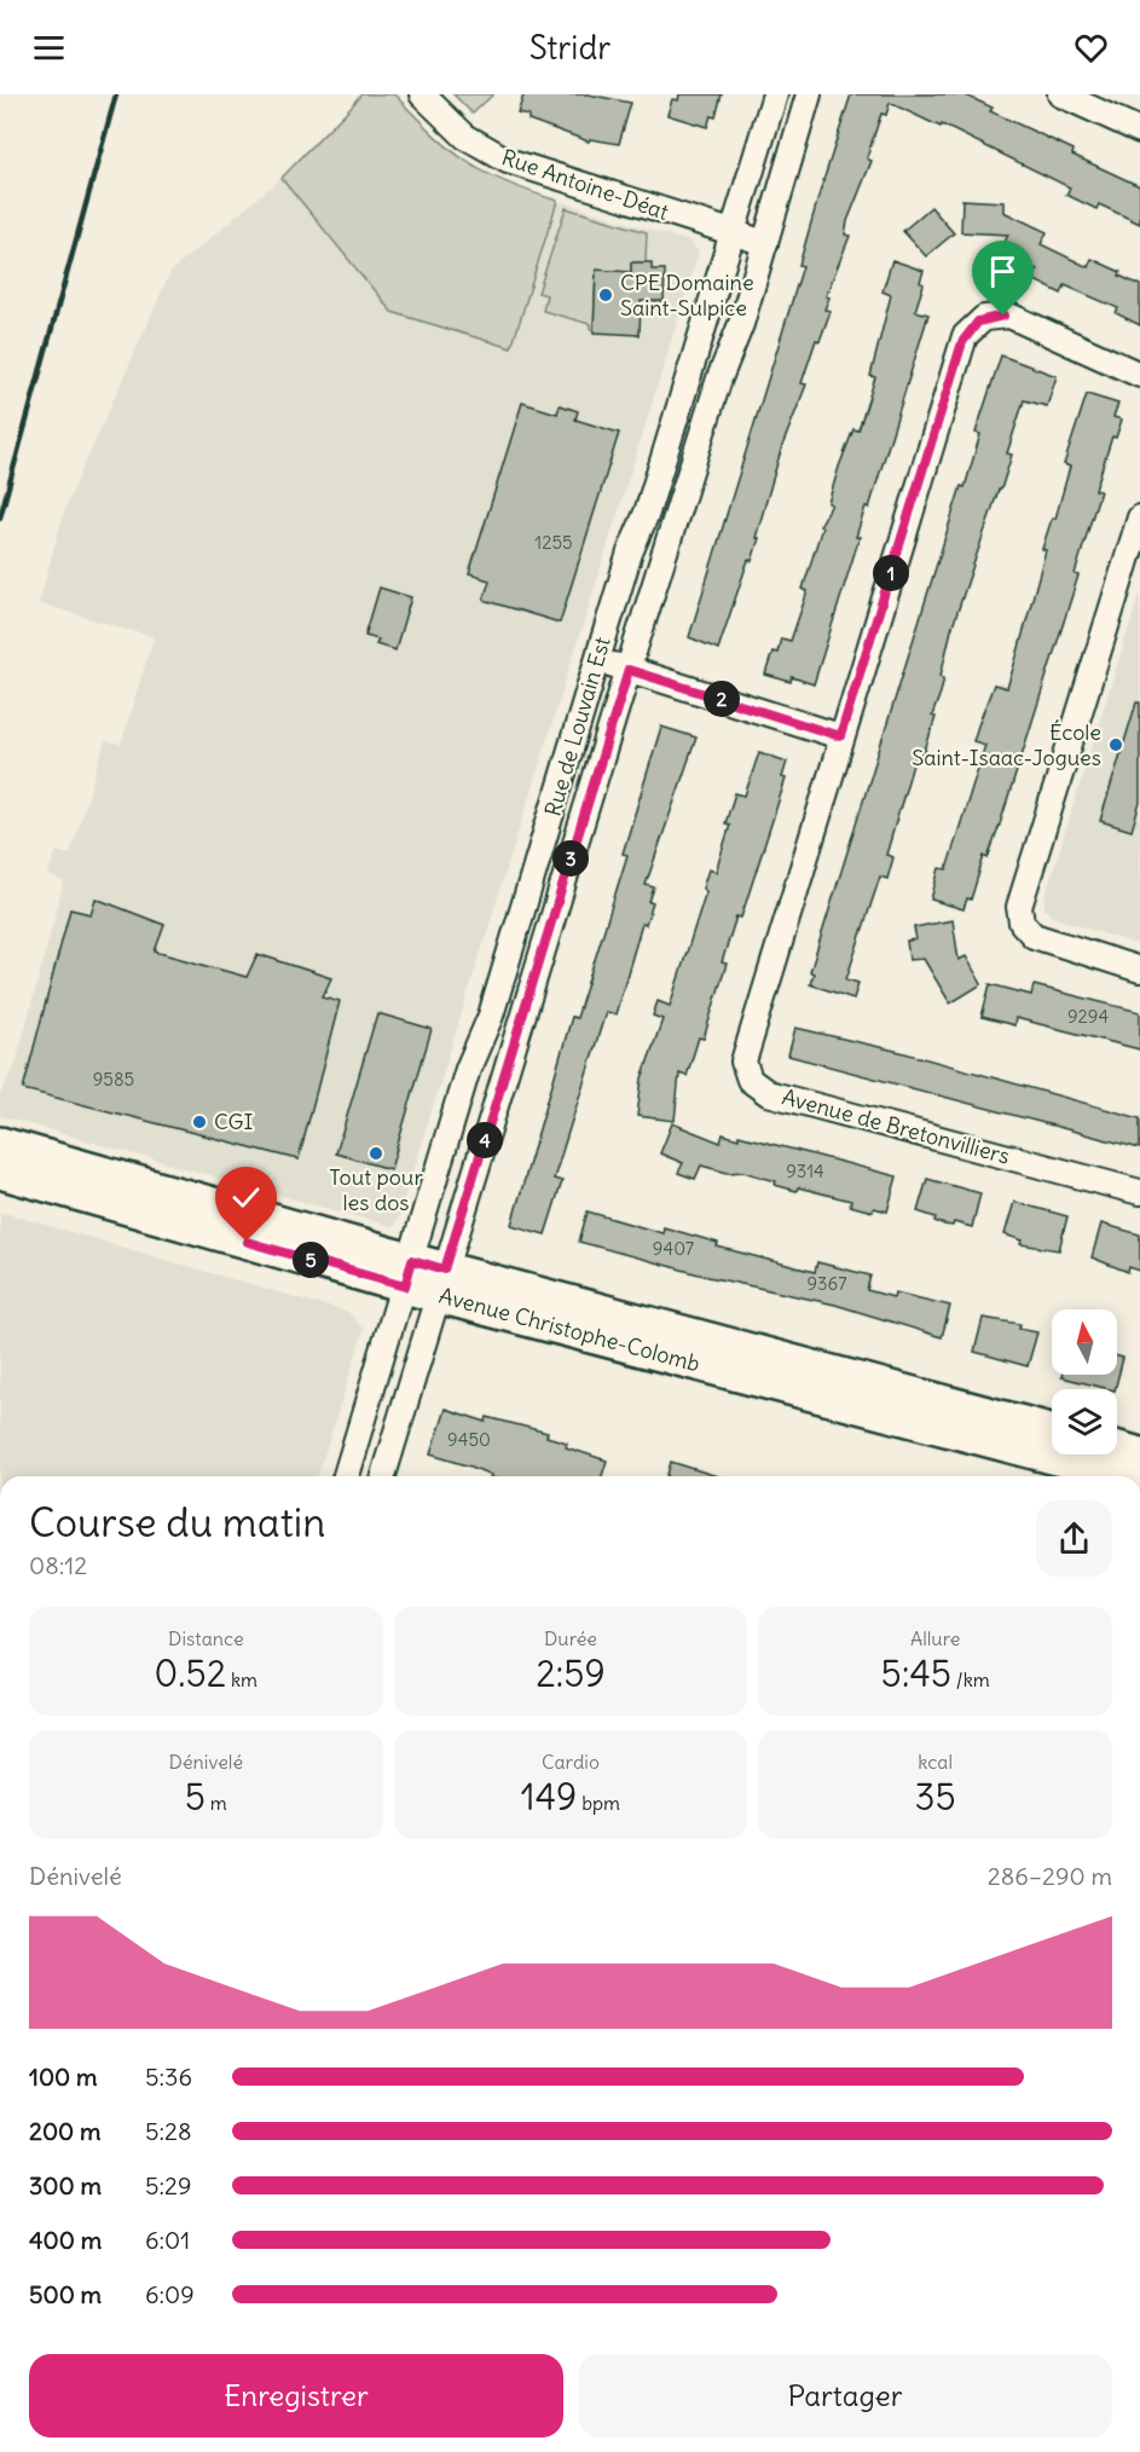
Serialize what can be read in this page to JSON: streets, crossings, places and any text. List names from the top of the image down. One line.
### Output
{"streets":{"main road":["Avenue Christophe-Colomb"],"street":["Rue Antoine-Déat","Rue de Louvain Est","Avenue de Bretonvilliers"]},"crossings":[["Rue Antoine-Déat","Rue de Louvain Est"],["Rue de Louvain Est","Avenue Christophe-Colomb"]],"places":["CPE Domaine Saint-Sulpice","École Saint-Isaac-Jogues","CGI","Tout pour les dos"],"house_numbers":["1255","9294","9585","9314","9407","9367","9450"],"north":"top","page":{"header":"Stridr","pins":["1","2","3","4","5"],"heading":["Course du matin","08:12"],"stats":[["Distance","0.52 km"],["Durée","2:59"],["Allure","5:45 /km"],["Dénivelé","5 m"],["Cardio","149 bpm"],["kcal","35"]],"chart":["Dénivelé","286–290 m"],"list":[{"name":"100 m","note":"5:36"},{"name":"200 m","note":"5:28"},{"name":"300 m","note":"5:29"},{"name":"400 m","note":"6:01"},{"name":"500 m","note":"6:09"}],"buttons":["Enregistrer","Partager"]}}
